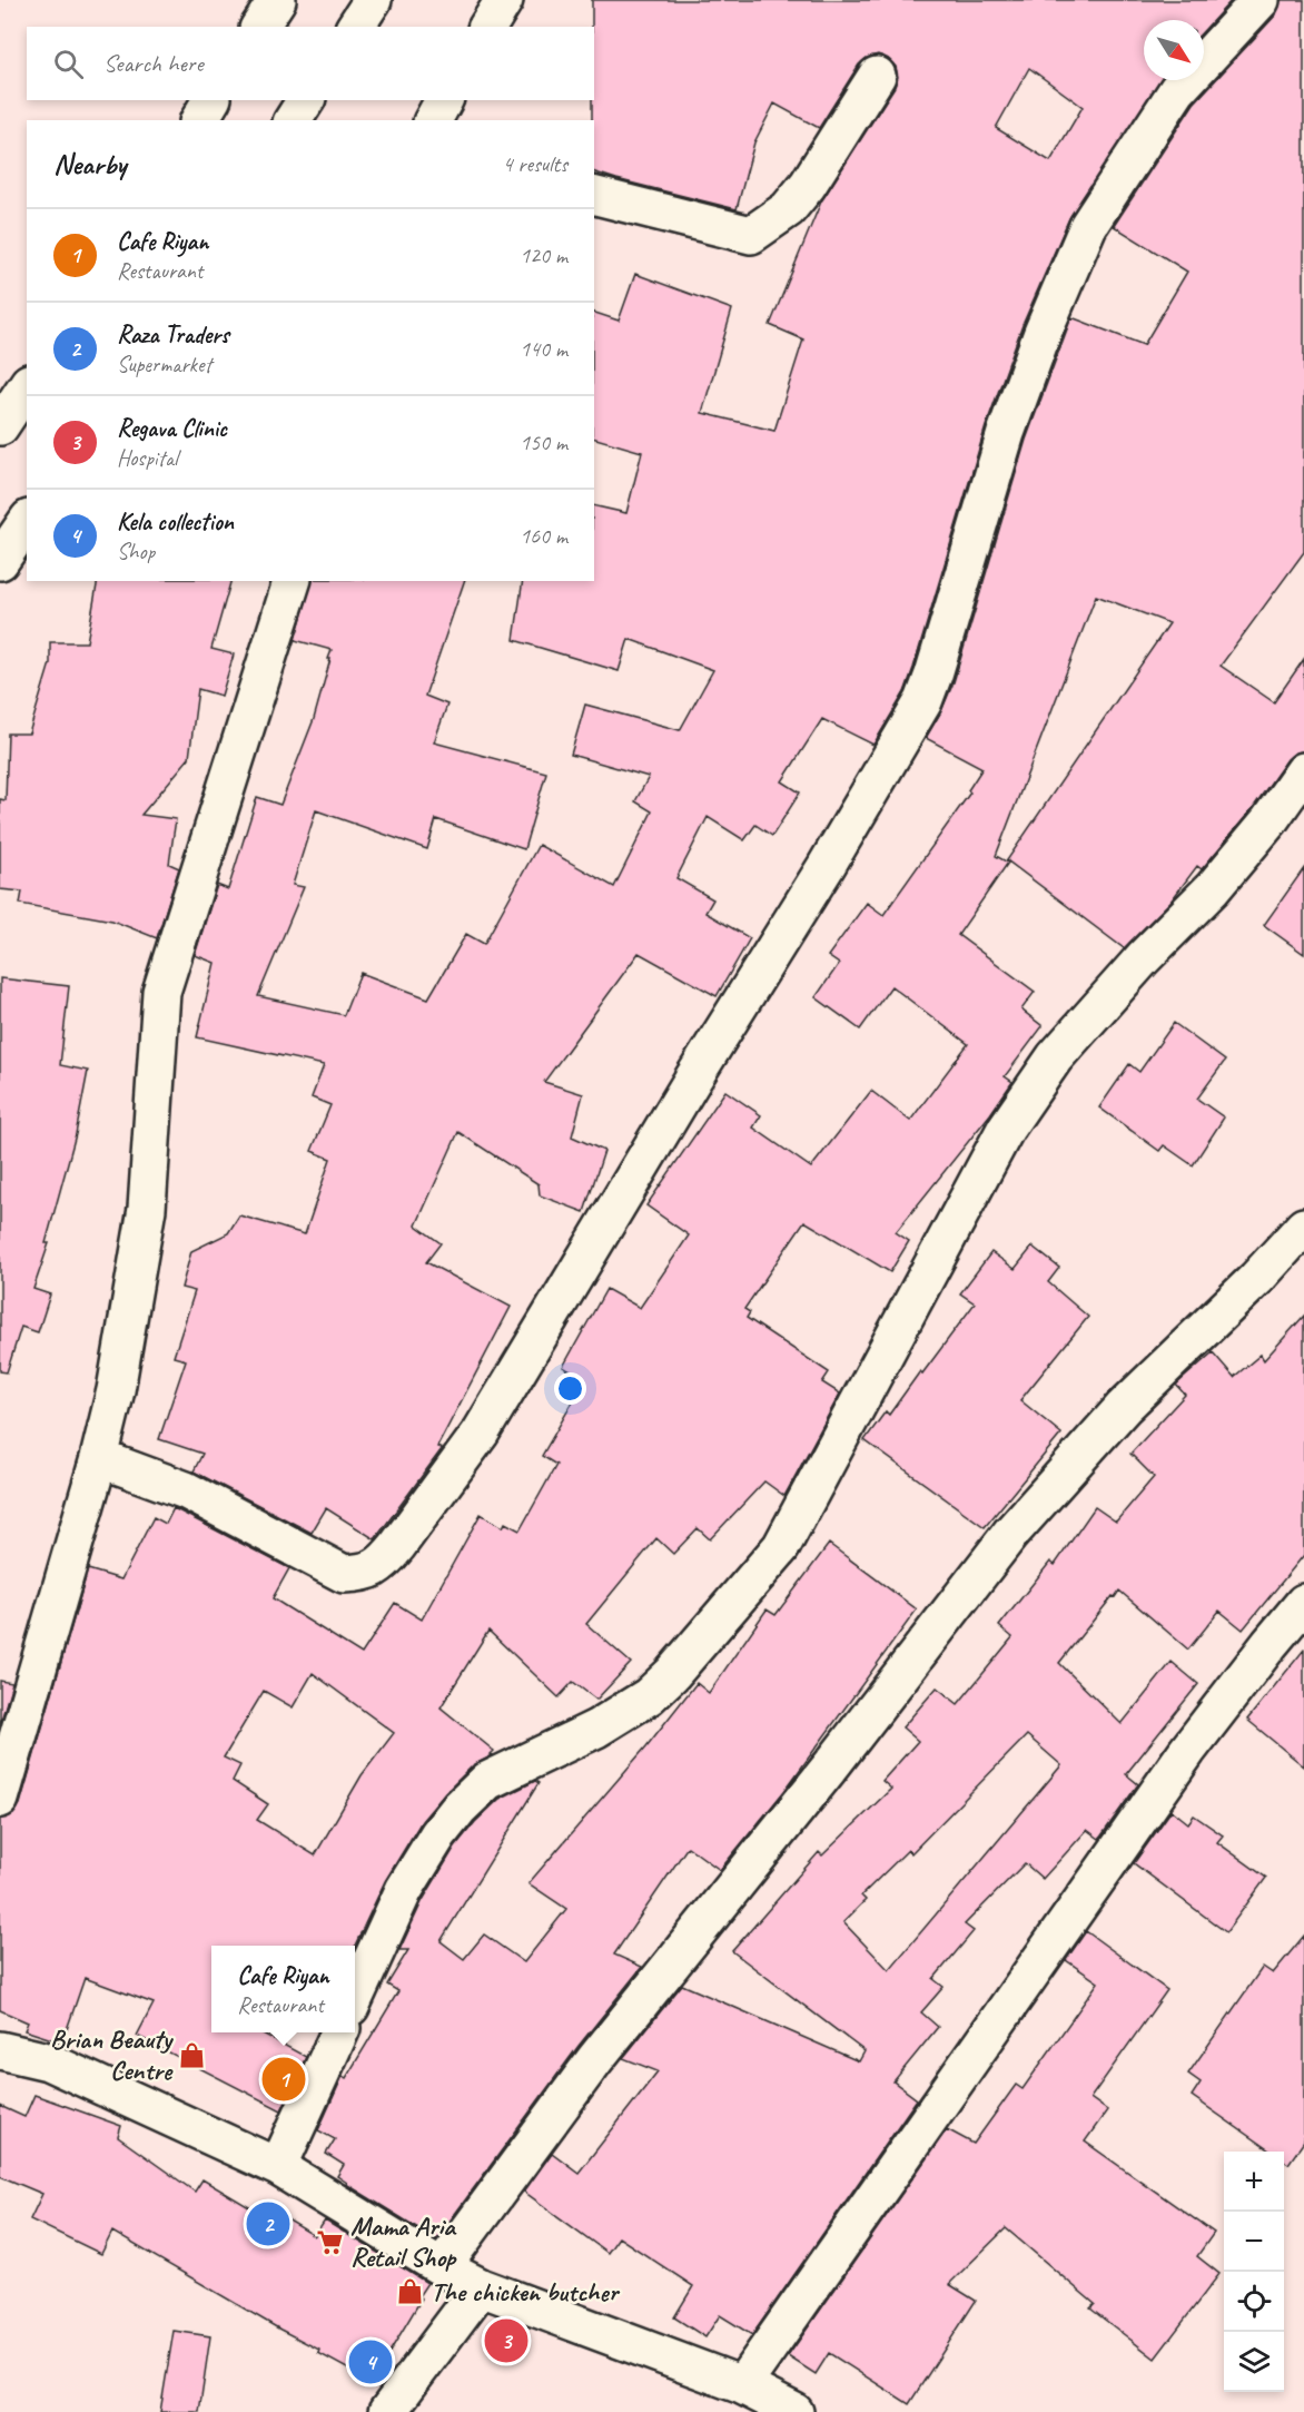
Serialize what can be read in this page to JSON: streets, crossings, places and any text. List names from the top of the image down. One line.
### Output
{"places":{"shop":["Brian Beauty Centre","The chicken butcher"],"supermarket":["Mama Aria Retail Shop"]},"north":"bottom right","page":{"search":"Search here","heading":["Nearby","4 results"],"list":[{"mark":"1","name":"Cafe Riyan","note":"Restaurant","value":"120 m"},{"mark":"2","name":"Raza Traders","note":"Supermarket","value":"140 m"},{"mark":"3","name":"Regava Clinic","note":"Hospital","value":"150 m"},{"mark":"4","name":"Kela collection","note":"Shop","value":"160 m"}],"popup":["Cafe Riyan","Restaurant"],"pins":["1","2","3","4"],"map_buttons":["+","−"]}}
